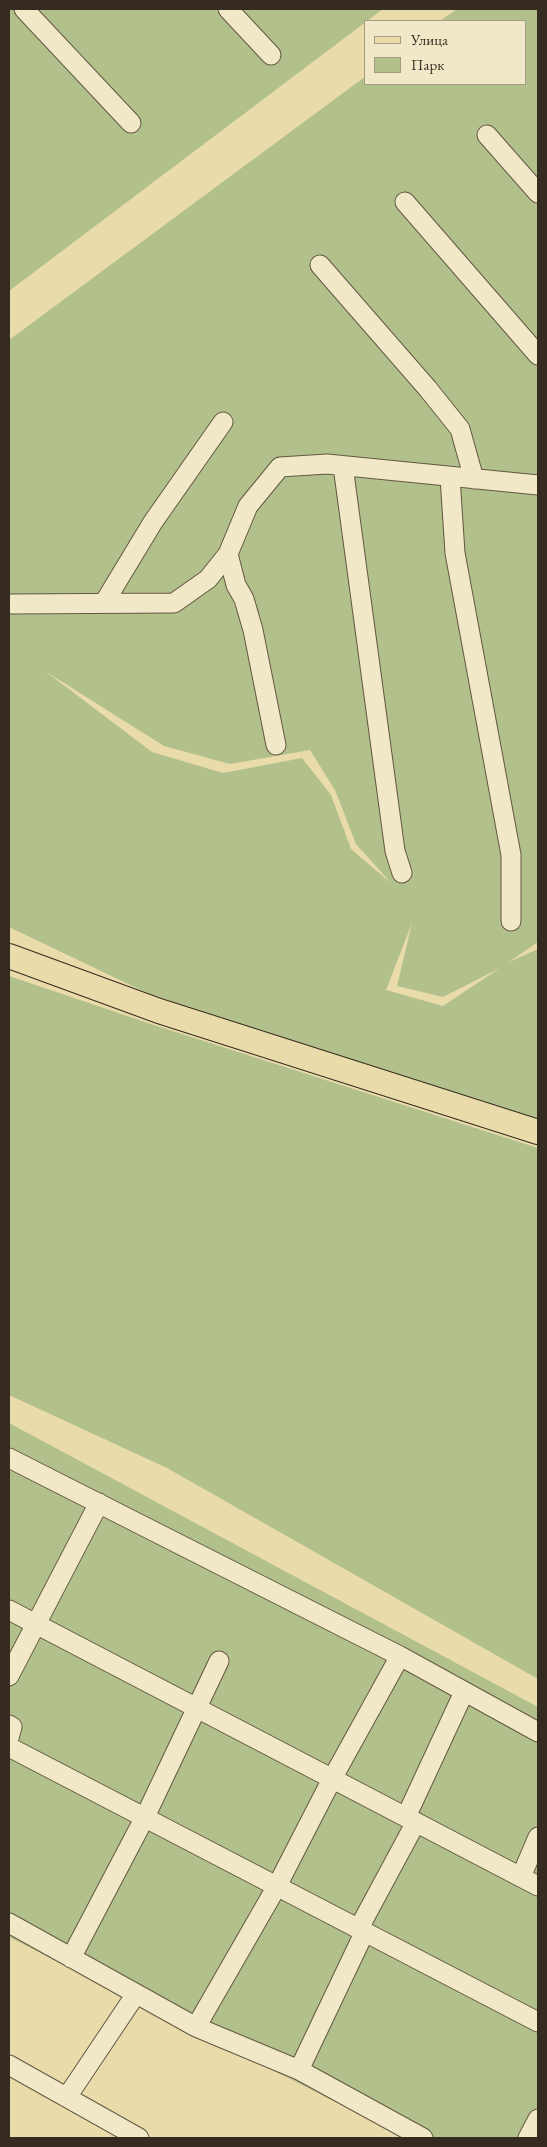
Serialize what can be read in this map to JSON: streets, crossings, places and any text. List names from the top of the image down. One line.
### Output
{"legend":["Улица","Парк"]}
